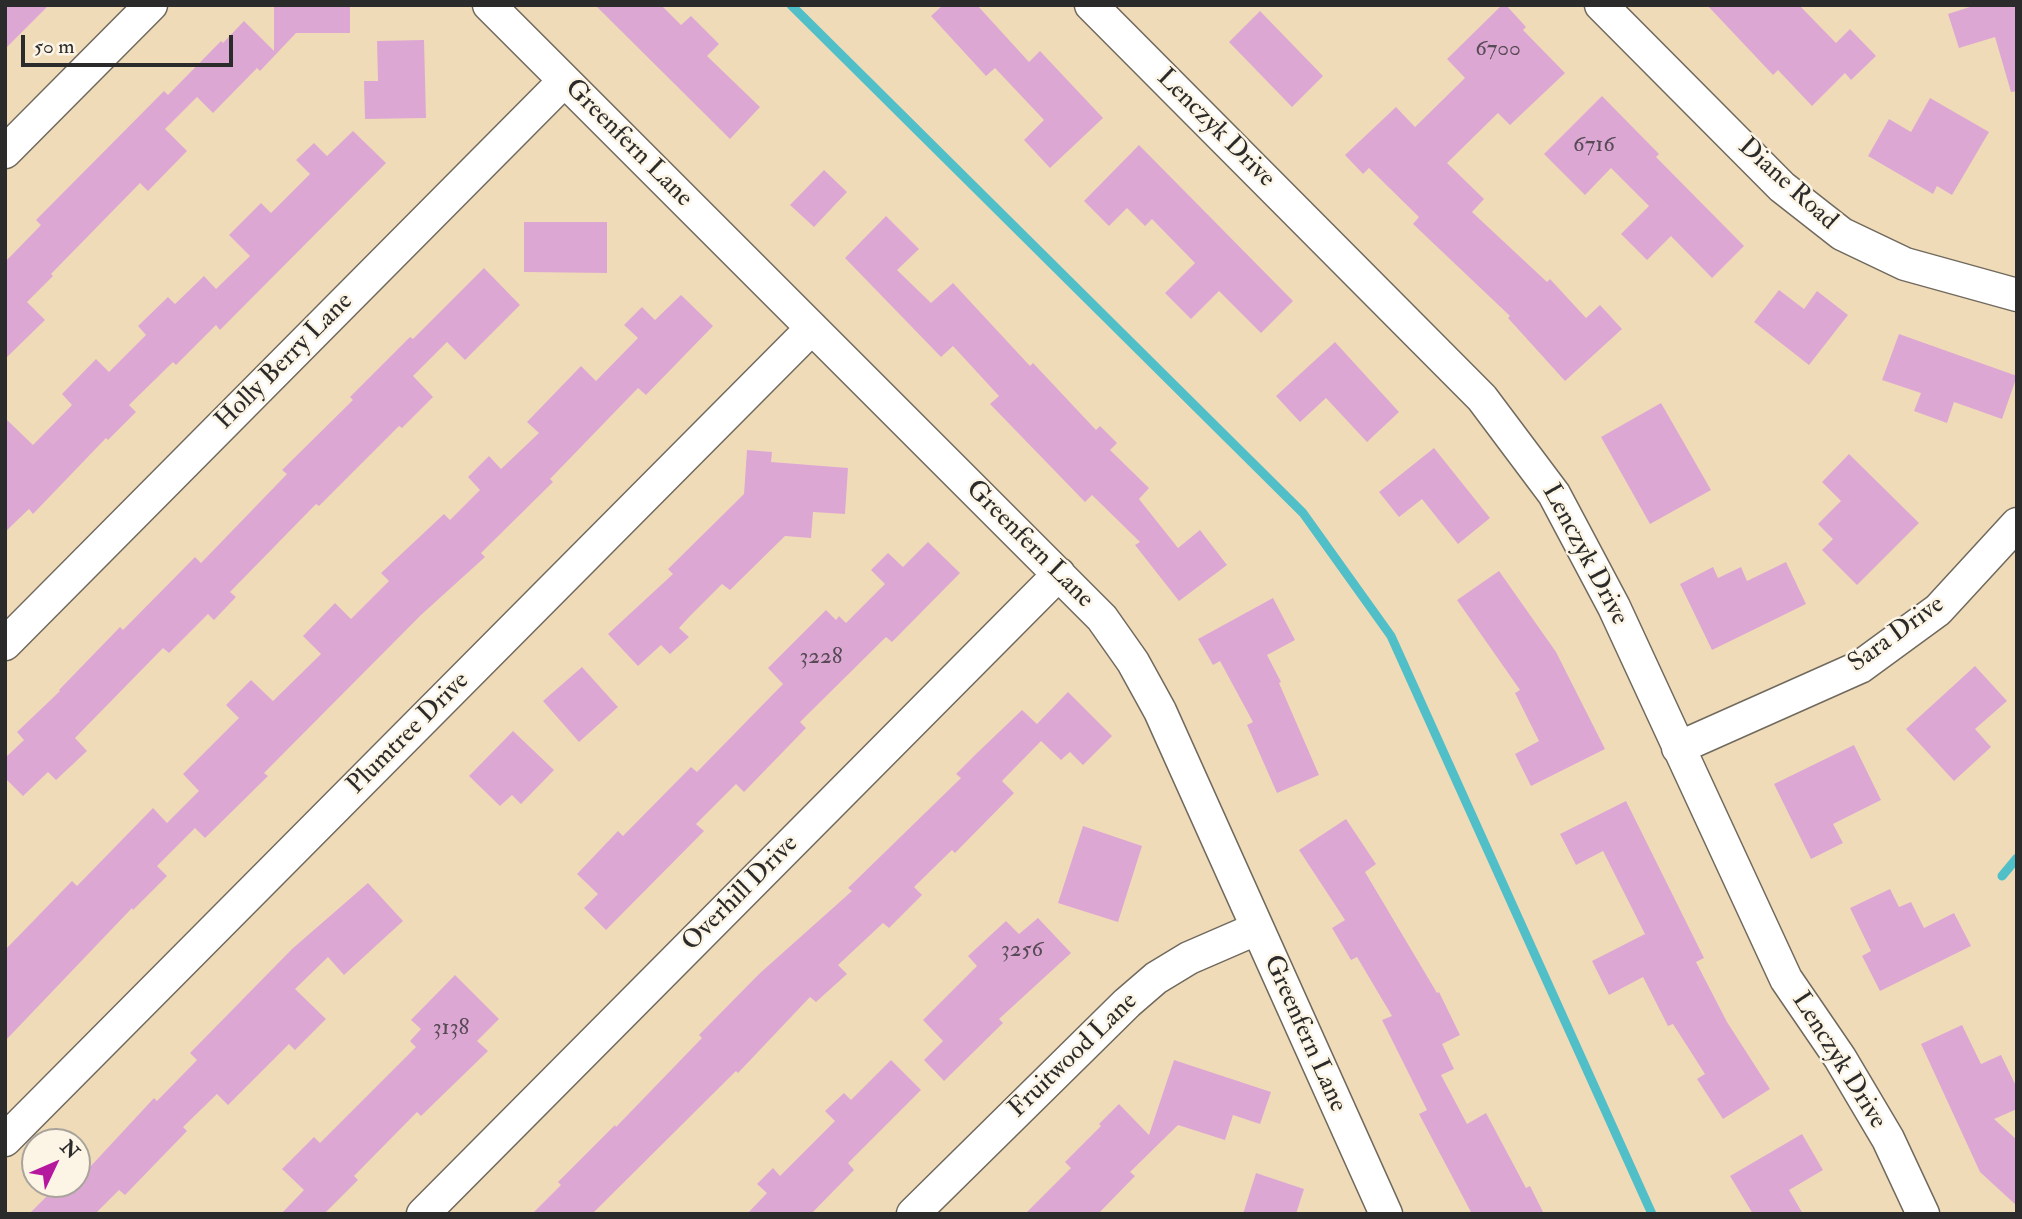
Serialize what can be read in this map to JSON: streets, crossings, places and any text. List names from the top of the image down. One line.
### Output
{"streets":{"street":["Lenczyk Drive","Greenfern Lane","Diane Road","Holly Berry Lane","Sara Drive","Plumtree Drive","Overhill Drive","Fruitwood Lane"]},"crossings":[["Lenczyk Drive","Sara Drive"],["Greenfern Lane","Holly Berry Lane"],["Greenfern Lane","Plumtree Drive"],["Greenfern Lane","Overhill Drive"],["Greenfern Lane","Fruitwood Lane"]],"house_numbers":["6700","6716","3228","3256","3138"],"scale_bar":"50 m","north":"top right"}
